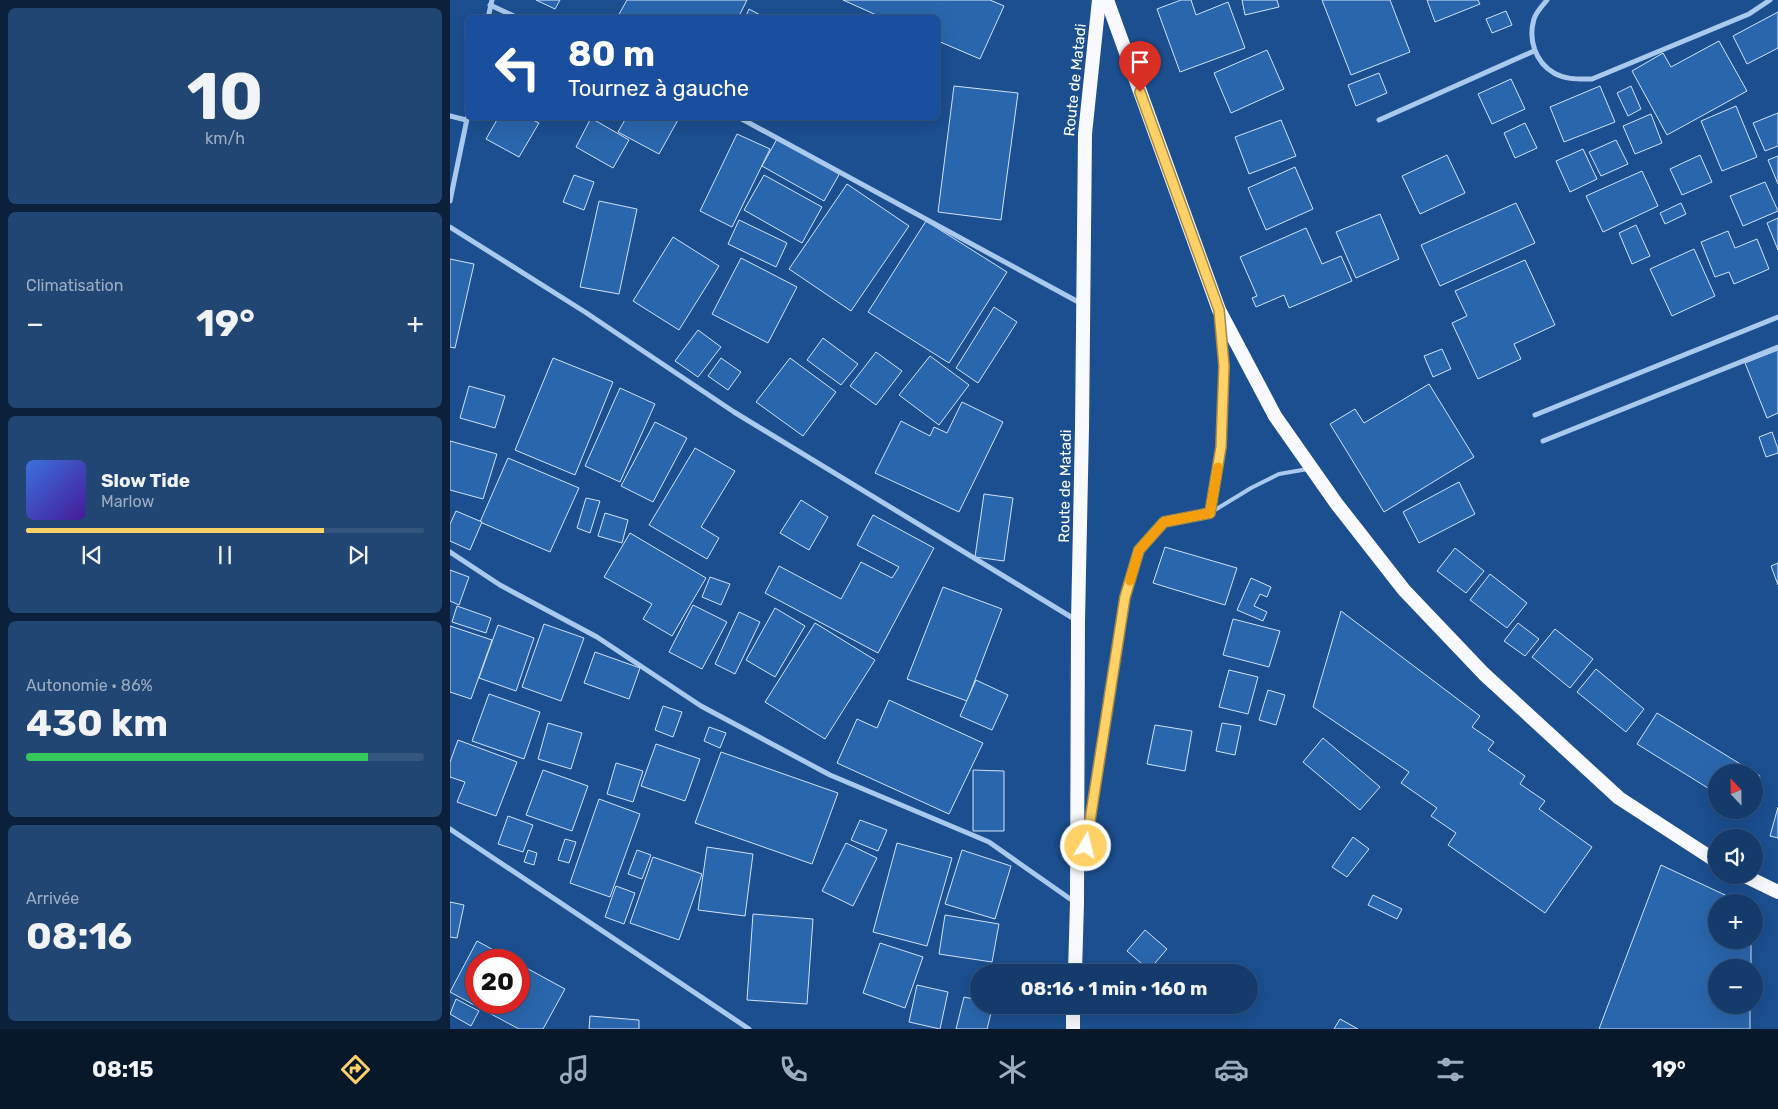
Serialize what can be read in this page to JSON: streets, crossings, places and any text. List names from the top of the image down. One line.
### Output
{"streets":{"highway":["Route de Matadi"]},"north":"top","page":{"tile":[["10","km/h"],"Climatisation",["Autonomie · 86%","430 km"],["Arrivée","08:16"]],"turn":["80 m","Tournez à gauche"],"heat":["−","19°","+"],"song":["Slow Tide","Marlow"],"map_buttons":["+","−"],"limit":"20","trip":"08:16 · 1 min · 160 m","tabs":["08:15","19°"]}}
